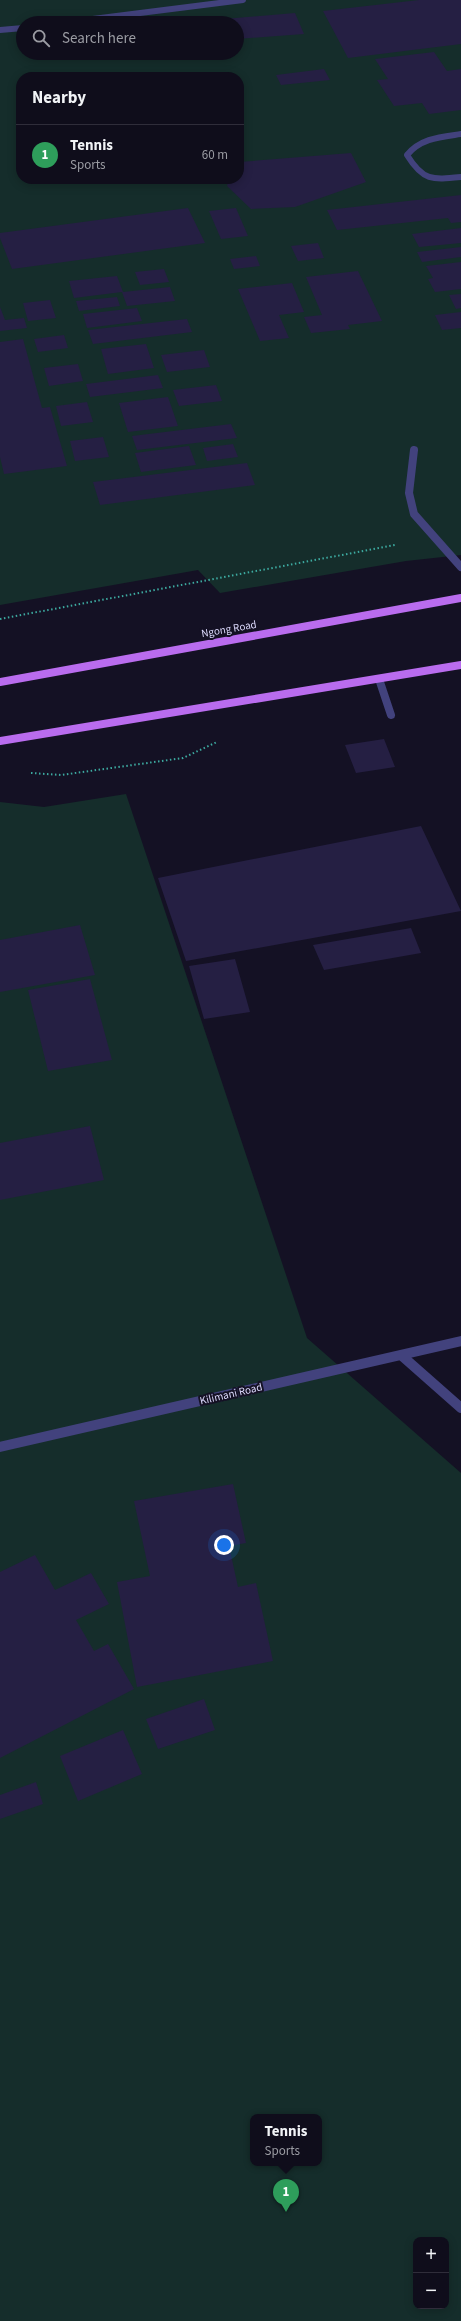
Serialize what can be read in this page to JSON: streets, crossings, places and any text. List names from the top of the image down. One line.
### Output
{"streets":{"main road":["Ngong Road"],"street":["Kilimani Road"]},"page":{"search":"Search here","heading":"Nearby","list":[{"mark":"1","name":"Tennis","note":"Sports","value":"60 m"}],"popup":["Tennis","Sports"],"pins":"1","map_buttons":["+","−"]}}
